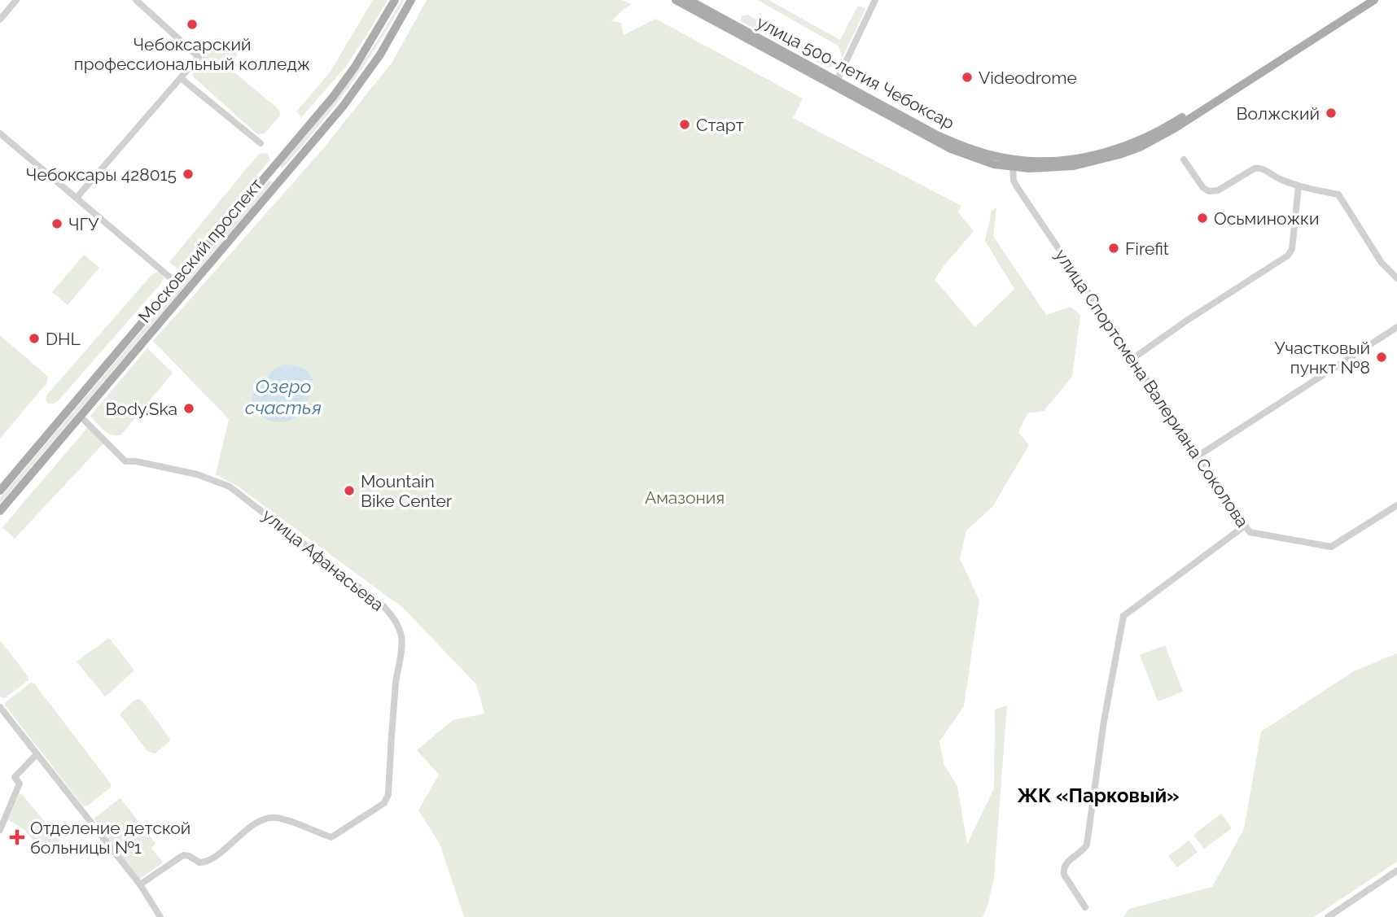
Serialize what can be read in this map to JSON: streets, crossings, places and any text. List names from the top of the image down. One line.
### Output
{"streets":{"main road":["улица 500-летия Чебоксар","Московский проспект"],"street":["улица Спортсмена Валериана Соколова","улица Афанасьева"]},"crossings":[["улица 500-летия Чебоксар","улица Спортсмена Валериана Соколова"],["Московский проспект","улица Афанасьева"]],"districts":["ЖК «Парковый»"],"water":["Озеро счастья"],"parks":["Амазония"],"places":{"other":["Чебоксарский профессиональный колледж","Videodrome","Волжский","Старт","Чебоксары 428015","Осьминожки","ЧГУ","Firefit","DHL","Участковый пункт №8","Body.Ska","Mountain Bike Center"],"health":["Отделение детской больницы №1"]}}
